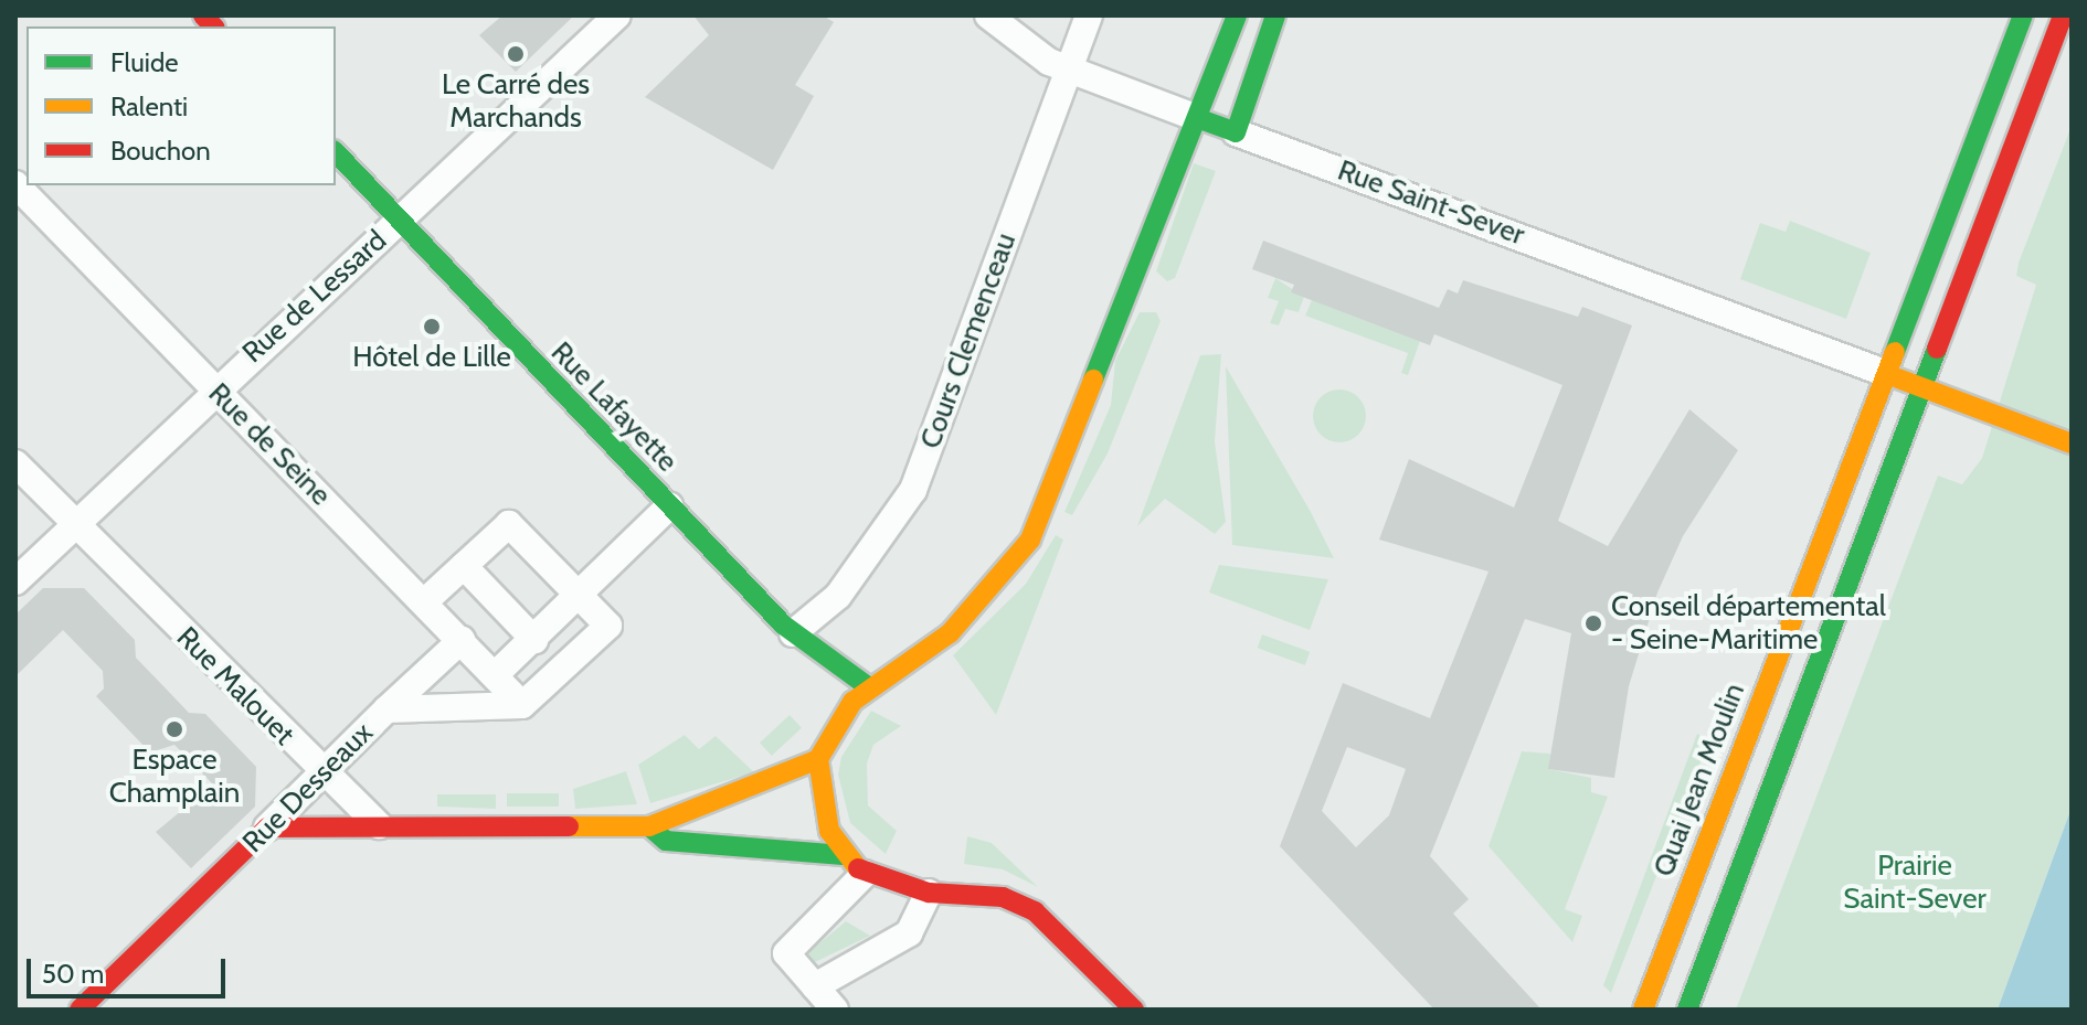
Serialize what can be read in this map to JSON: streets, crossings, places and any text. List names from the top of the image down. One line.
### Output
{"streets":{"street":["Rue Saint-Sever","Rue de Lessard","Cours Clemenceau","Rue Lafayette","Rue de Seine","Rue Malouet","Quai Jean Moulin","Rue Desseaux"]},"crossings":[["Rue Saint-Sever","Cours Clemenceau"],["Rue Saint-Sever","Quai Jean Moulin"],["Rue de Lessard","Rue Lafayette"],["Rue de Lessard","Rue de Seine"],["Rue de Lessard","Rue Malouet"],["Cours Clemenceau","Rue Lafayette"],["Rue de Seine","Rue Desseaux"],["Rue Malouet","Rue Desseaux"]],"parks":["Prairie Saint-Sever"],"places":["Le Carré des Marchands","Hôtel de Lille","Conseil départemental - Seine-Maritime","Espace Champlain"],"legend":["Fluide","Ralenti","Bouchon"],"scale_bar":"50 m"}
